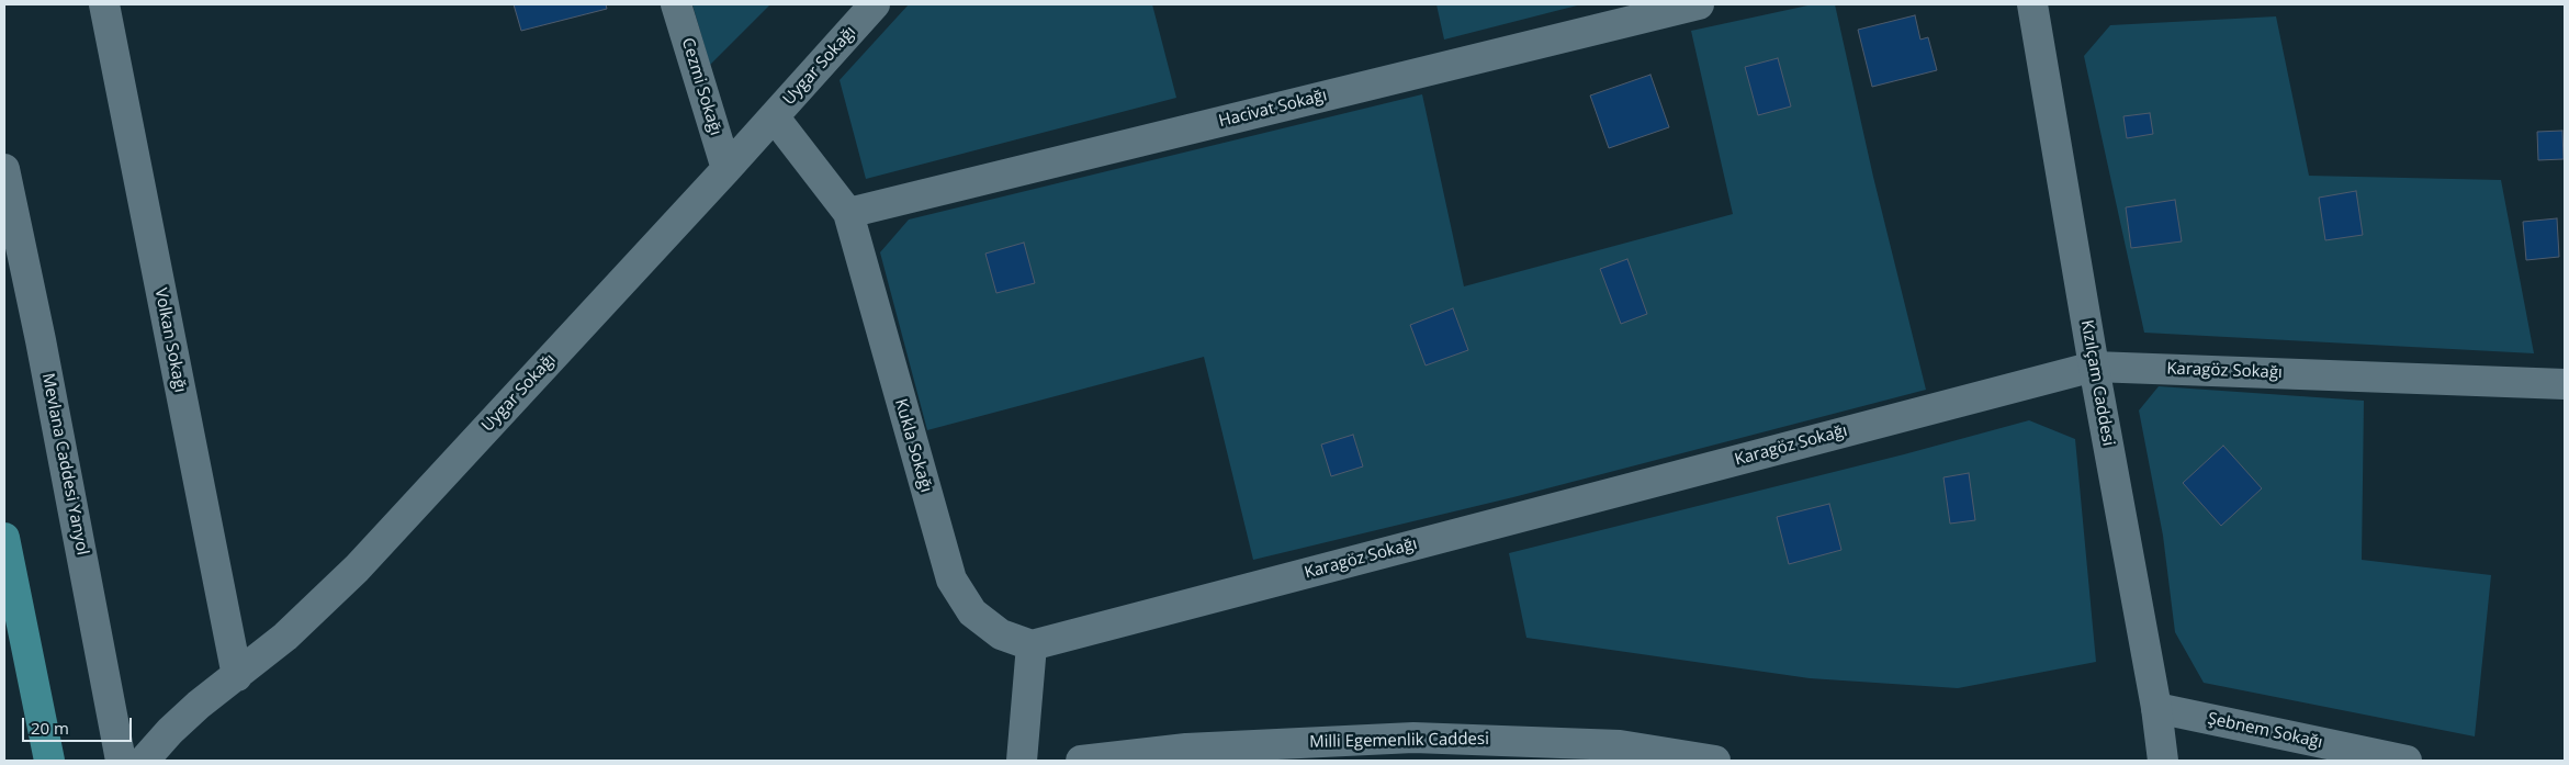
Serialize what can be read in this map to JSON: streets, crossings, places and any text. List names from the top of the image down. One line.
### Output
{"streets":{"street":["Uygar Sokağı","Cezmi Sokağı","Hacivat Sokağı","Volkan Sokağı","Karagöz Sokağı","Kızılçam Caddesi","Kukla Sokağı","Mevlana Caddesi Yanyol","Şebnem Sokağı","Milli Egemenlik Caddesi"]},"crossings":[["Uygar Sokağı","Cezmi Sokağı"],["Uygar Sokağı","Volkan Sokağı"],["Uygar Sokağı","Kukla Sokağı"],["Hacivat Sokağı","Kukla Sokağı"],["Karagöz Sokağı","Kızılçam Caddesi"],["Karagöz Sokağı","Kukla Sokağı"],["Kızılçam Caddesi","Şebnem Sokağı"]],"scale_bar":"20 m"}
